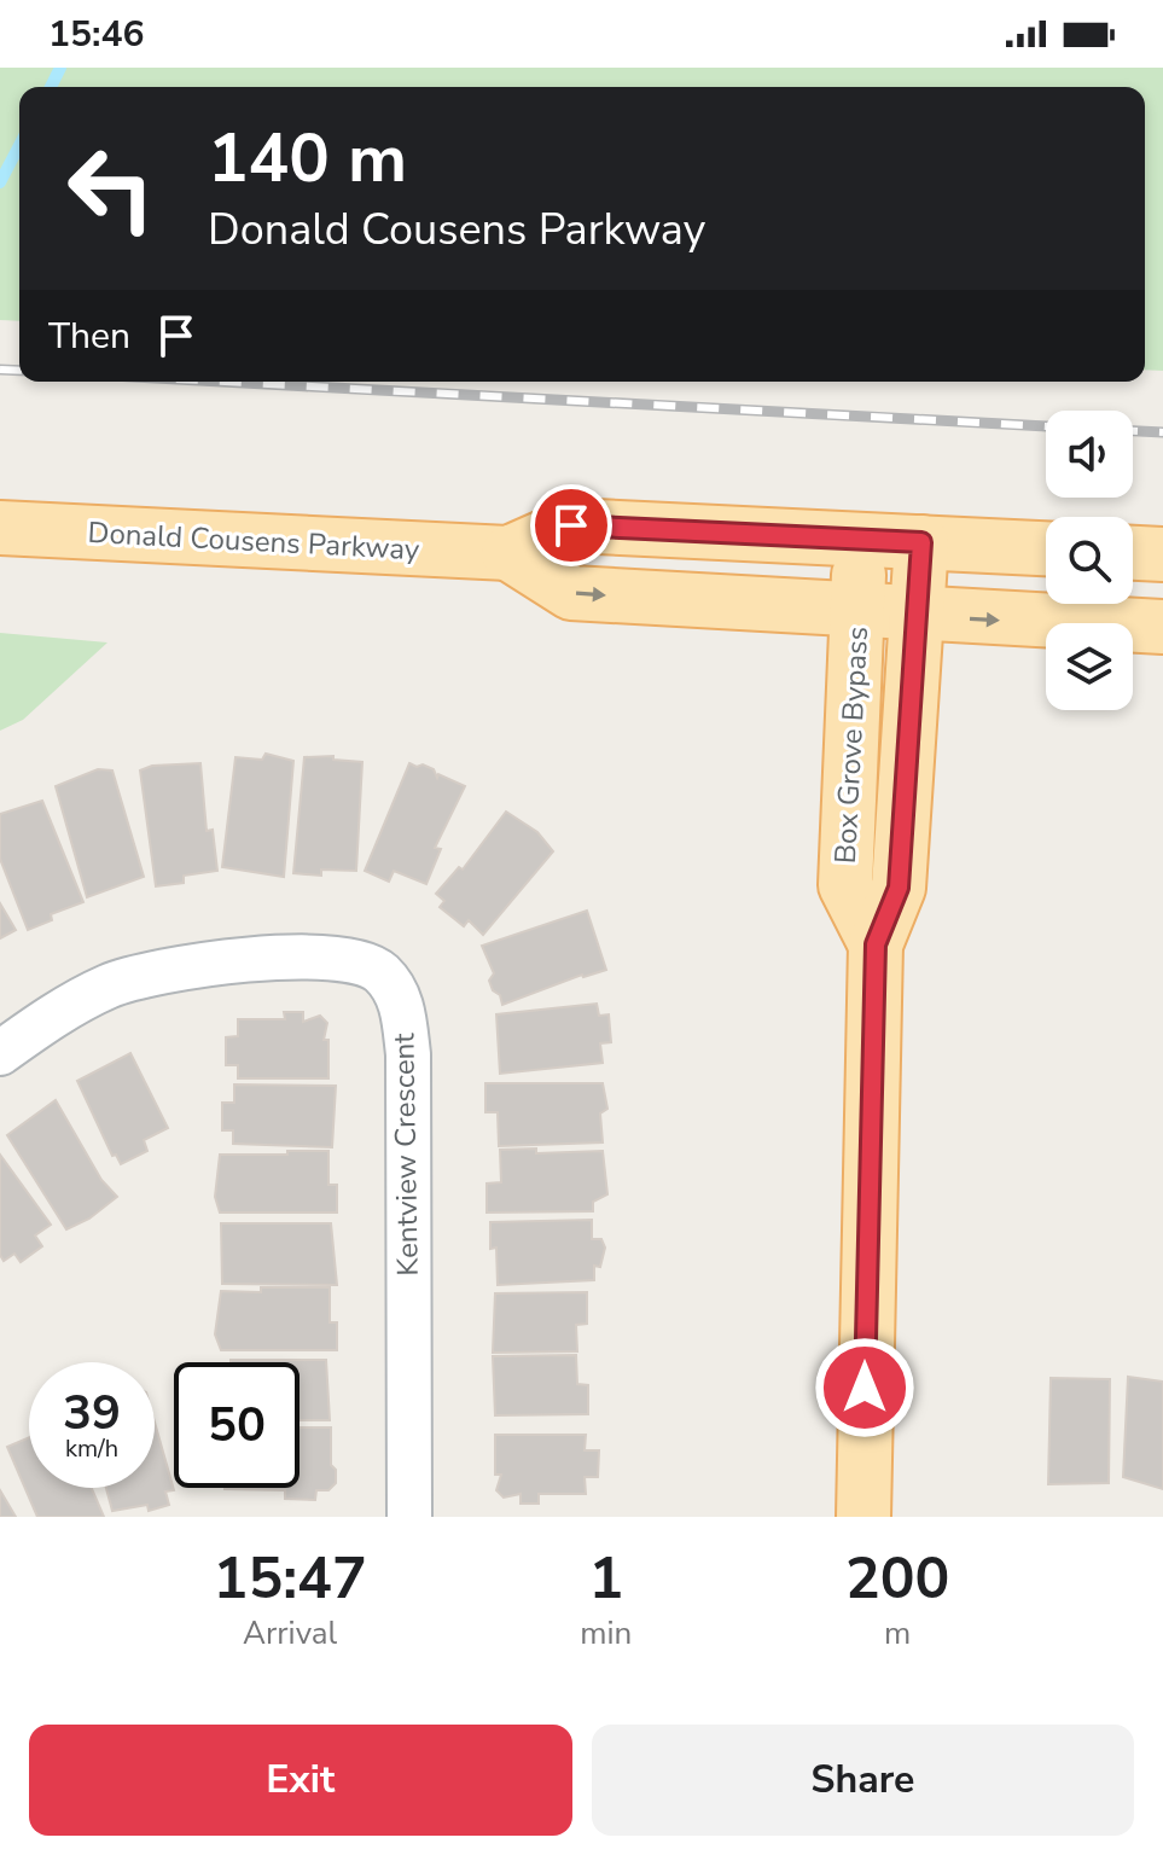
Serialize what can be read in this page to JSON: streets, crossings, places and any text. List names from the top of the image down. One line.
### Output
{"streets":{"main road":["Donald Cousens Parkway","Box Grove Bypass"],"street":["Kentview Crescent"]},"crossings":[["Donald Cousens Parkway","Box Grove Bypass"]],"page":{"status":"15:46","turn":["140 m","Donald Cousens Parkway"],"then":"Then","speed":"39 km/h","limit":"50","eta":["15:47","Arrival","1","min","200","m"],"buttons":["Exit","Share"]}}
